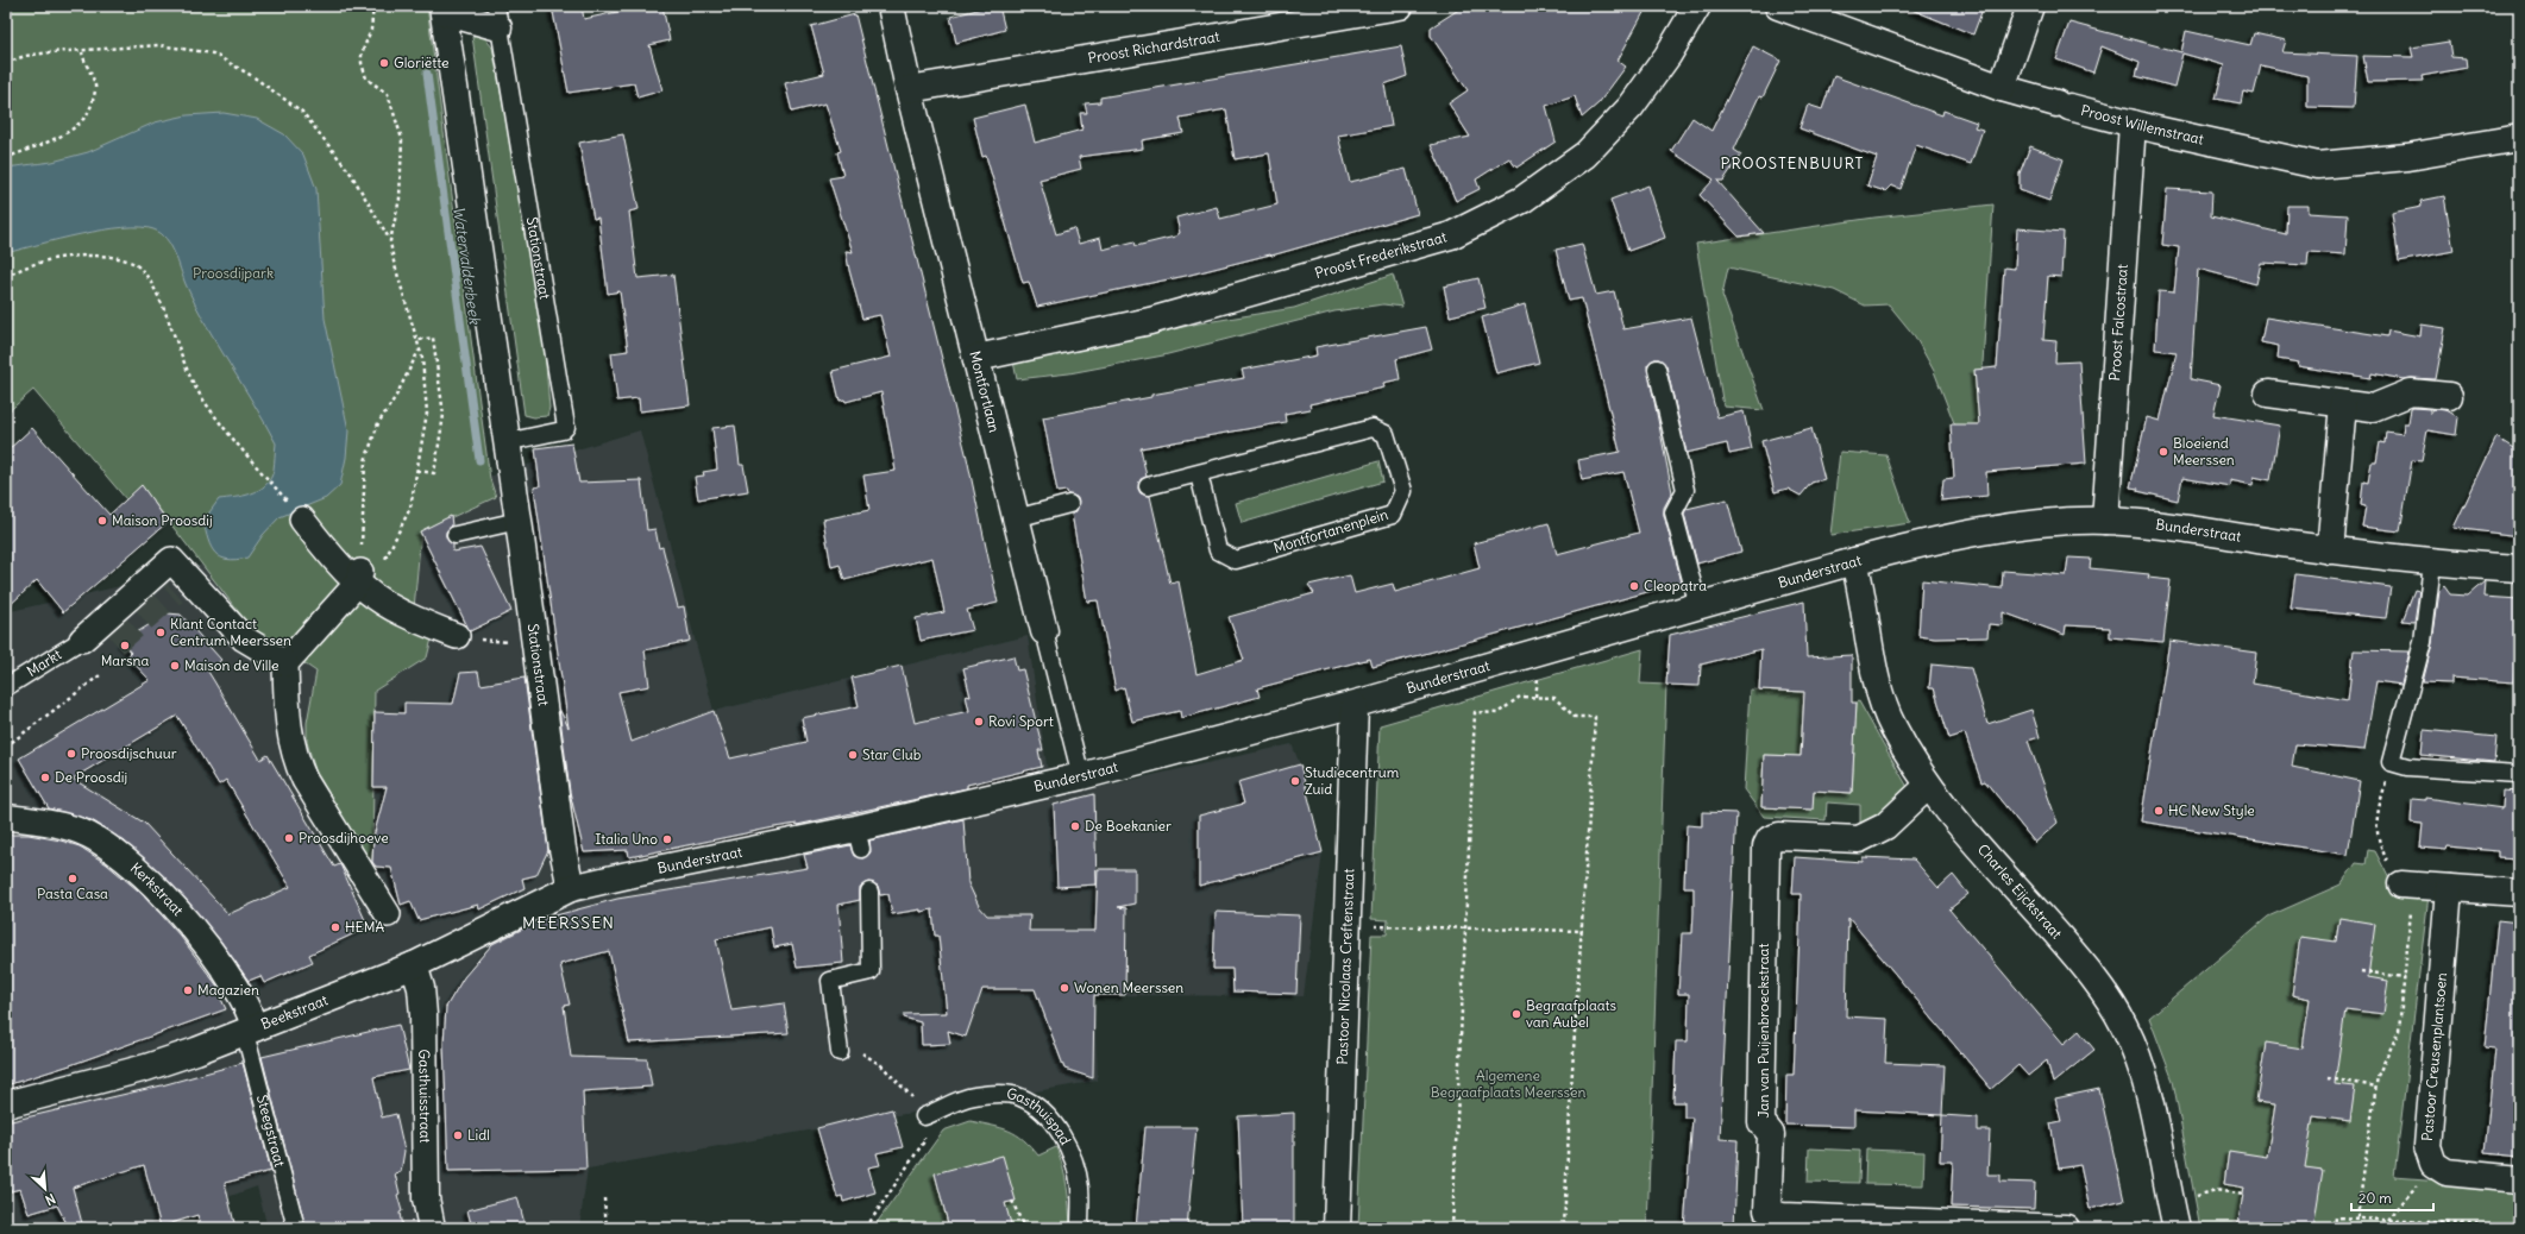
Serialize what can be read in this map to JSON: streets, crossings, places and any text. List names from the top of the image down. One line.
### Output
{"streets":{"street":["Proost Richardstraat","Proost Willemstraat","Proost Frederikstraat","Stationstraat","Proost Falcostraat","Montfortlaan","Bunderstraat","Kerkstraat","Charles Eijckstraat","Pastoor Nicolaas Creftenstraat","Beekstraat","Jan van Puijenbroeckstraat","Pastoor Creusenplantsoen","Gasthuisstraat"],"lane":["Montfortanenplein","Markt","Gasthuispad","Steegstraat"]},"crossings":[["Proost Richardstraat","Montfortlaan"],["Proost Willemstraat","Proost Falcostraat"],["Proost Frederikstraat","Montfortlaan"],["Stationstraat","Bunderstraat"],["Stationstraat","Beekstraat"],["Proost Falcostraat","Bunderstraat"],["Montfortlaan","Bunderstraat"],["Bunderstraat","Charles Eijckstraat"],["Bunderstraat","Pastoor Nicolaas Creftenstraat"],["Bunderstraat","Beekstraat"],["Kerkstraat","Beekstraat"],["Kerkstraat","Steegstraat"],["Charles Eijckstraat","Jan van Puijenbroeckstraat"],["Beekstraat","Gasthuisstraat"],["Beekstraat","Steegstraat"]],"districts":["PROOSTENBUURT","MEERSSEN"],"water":["Watervalderbeek"],"parks":["Proosdijpark","Algemene Begraafplaats Meerssen"],"places":["Gloriëtte","Bloeiend Meerssen","Maison Proosdij","Cleopatra","Klant Contact Centrum Meerssen","Marsna","Maison de Ville","Rovi Sport","Proosdijschuur","Star Club","De Proosdij","Studiecentrum Zuid","HC New Style","De Boekanier","Proosdijhoeve","Italia Uno","Pasta Casa","HEMA","Wonen Meerssen","Magazien","Begraafplaats van Aubel","Lidl"],"scale_bar":"20 m","north":"bottom right"}
